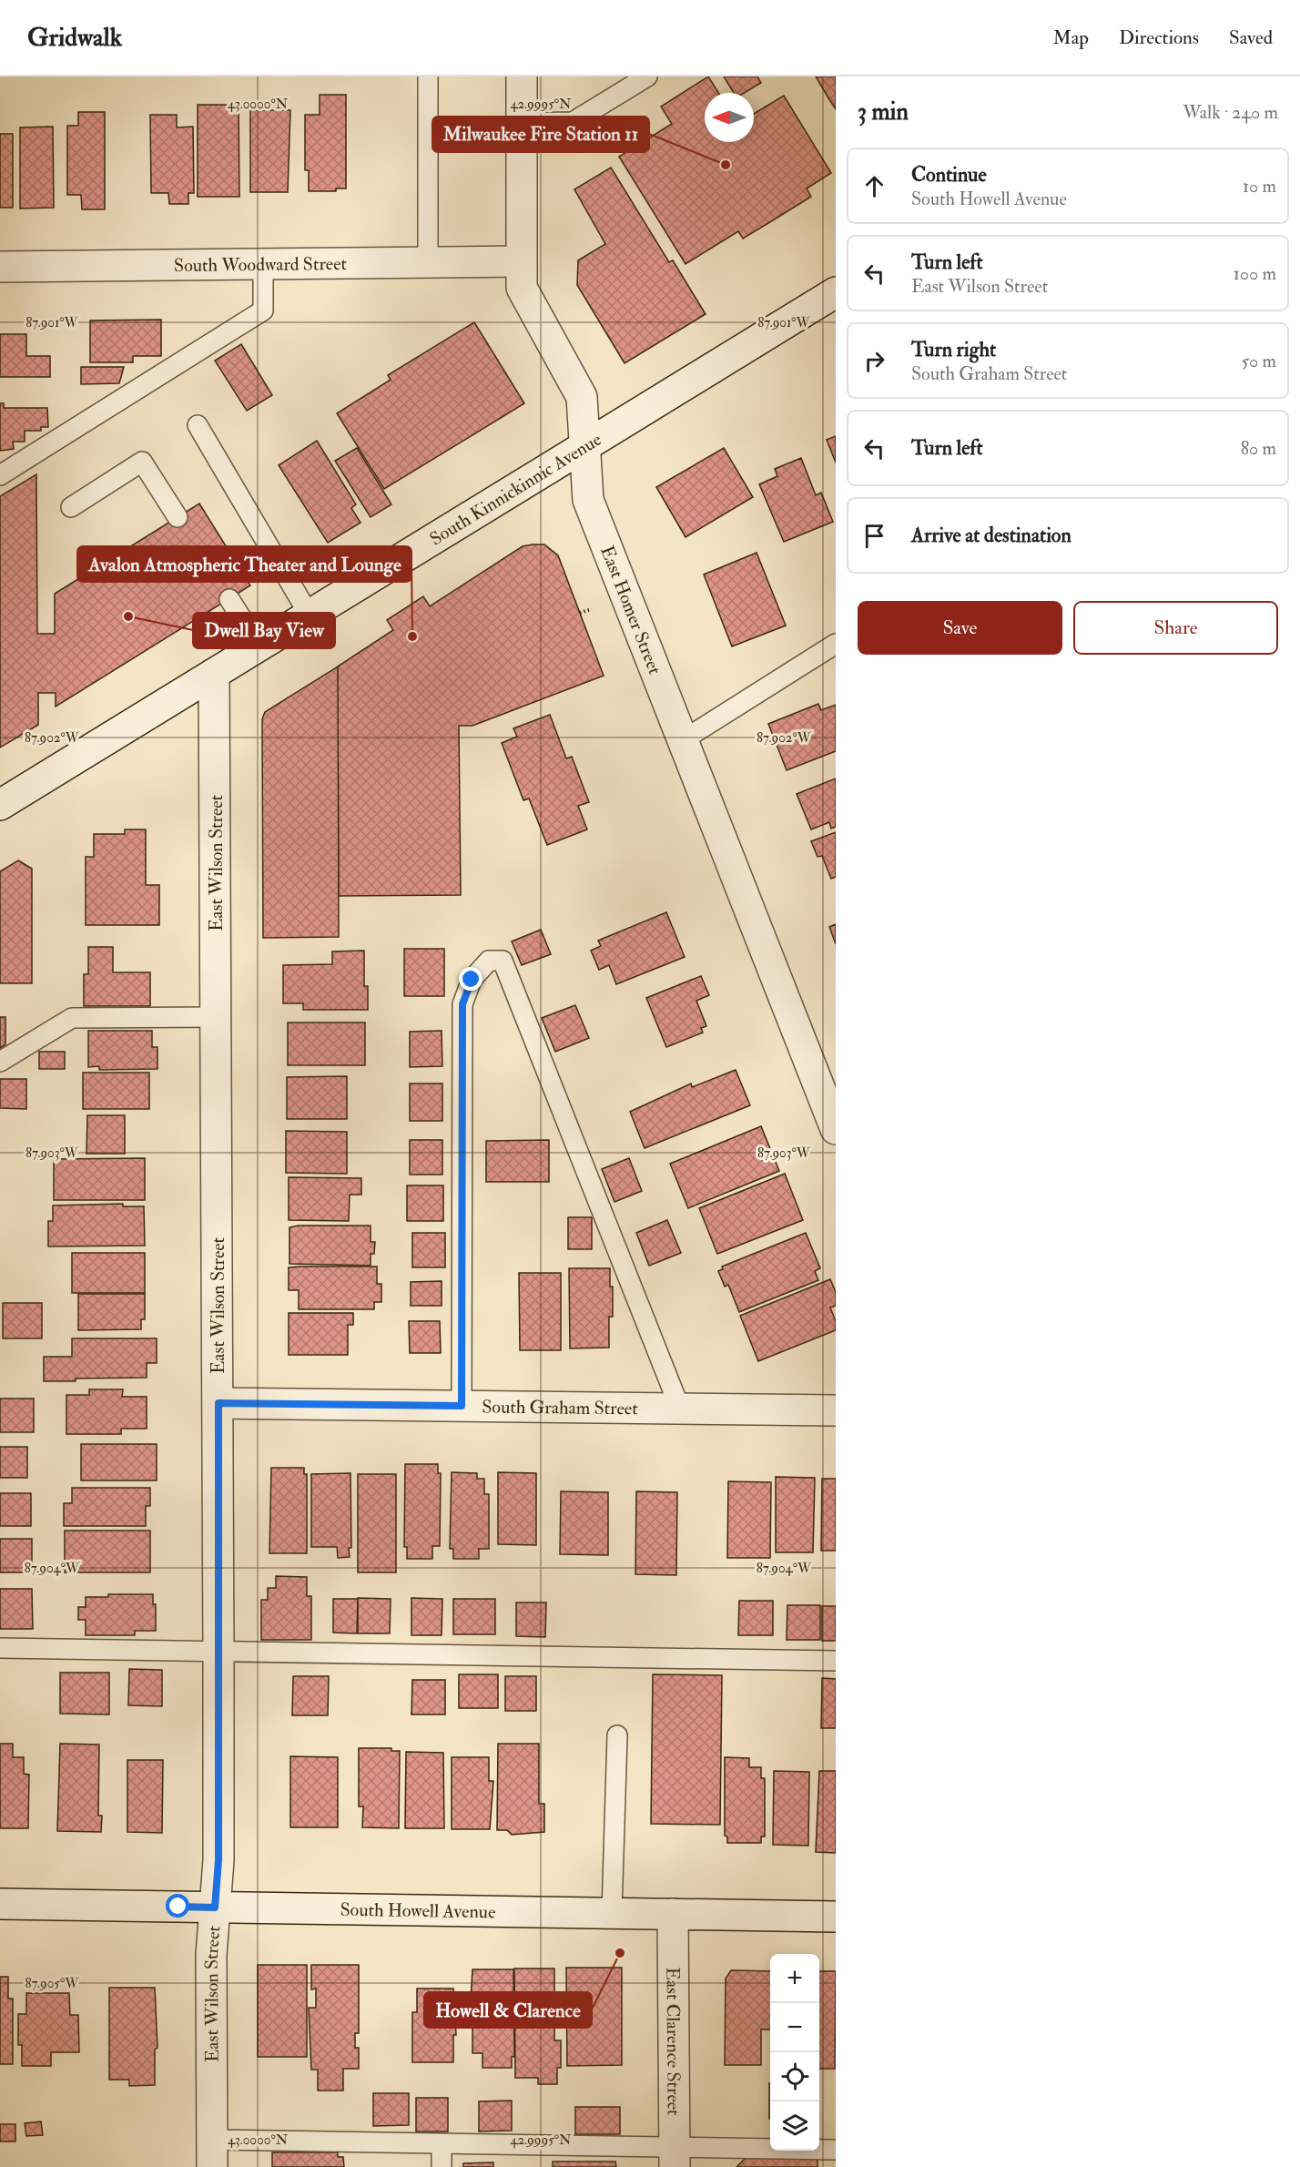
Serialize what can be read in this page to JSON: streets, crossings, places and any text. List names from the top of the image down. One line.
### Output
{"streets":{"street":["South Woodward Street","South Kinnickinnic Avenue","East Homer Street","East Wilson Street","South Graham Street","South Howell Avenue","East Clarence Street"]},"crossings":[["South Woodward Street","East Homer Street"],["South Kinnickinnic Avenue","East Homer Street"],["South Kinnickinnic Avenue","East Wilson Street"],["East Wilson Street","South Graham Street"],["East Wilson Street","South Howell Avenue"],["South Howell Avenue","East Clarence Street"]],"places":["Milwaukee Fire Station 11","Dwell Bay View","Avalon Atmospheric Theater and Lounge","Howell & Clarence"],"north":"left","page":{"header":"Gridwalk","nav":["Map","Directions","Saved"],"heading":["3 min","Walk · 240 m"],"list":[["Continue","South Howell Avenue","10 m"],["Turn left","East Wilson Street","100 m"],["Turn right","South Graham Street","50 m"],["Turn left","80 m"],"Arrive at destination"],"buttons":["Save","Share"],"map_buttons":["+","−"]},"coordinates":["43.0000°N","42.9995°N","87.901°W","87.902°W","87.903°W","87.904°W","87.905°W"]}
